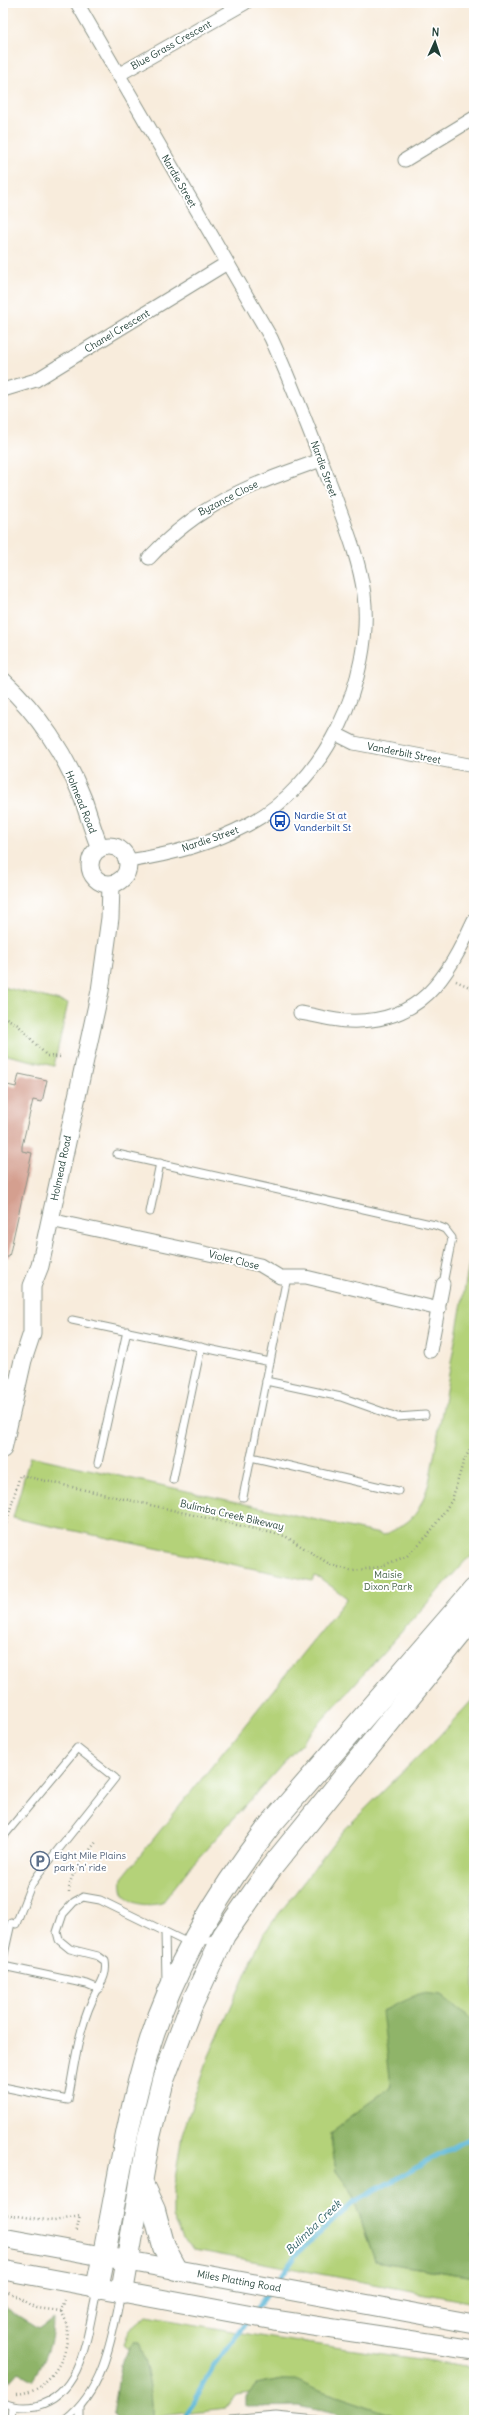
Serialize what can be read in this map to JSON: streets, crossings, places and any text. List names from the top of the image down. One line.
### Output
{"streets":{"main road":["Miles Platting Road"],"street":["Blue Grass Crescent","Nardie Street","Chanel Crescent","Byzance Close","Vanderbilt Street","Holmead Road","Violet Close"],"path":["Bulimba Creek Bikeway"]},"crossings":[["Blue Grass Crescent","Nardie Street"],["Nardie Street","Chanel Crescent"],["Nardie Street","Byzance Close"],["Nardie Street","Vanderbilt Street"],["Nardie Street","Holmead Road"],["Holmead Road","Violet Close"]],"water":["Bulimba Creek"],"parks":["Maisie Dixon Park"],"places":{"bus stop":["Nardie St at Vanderbilt St"],"parking":["Eight Mile Plains park 'n' ride"]},"north":"top"}
